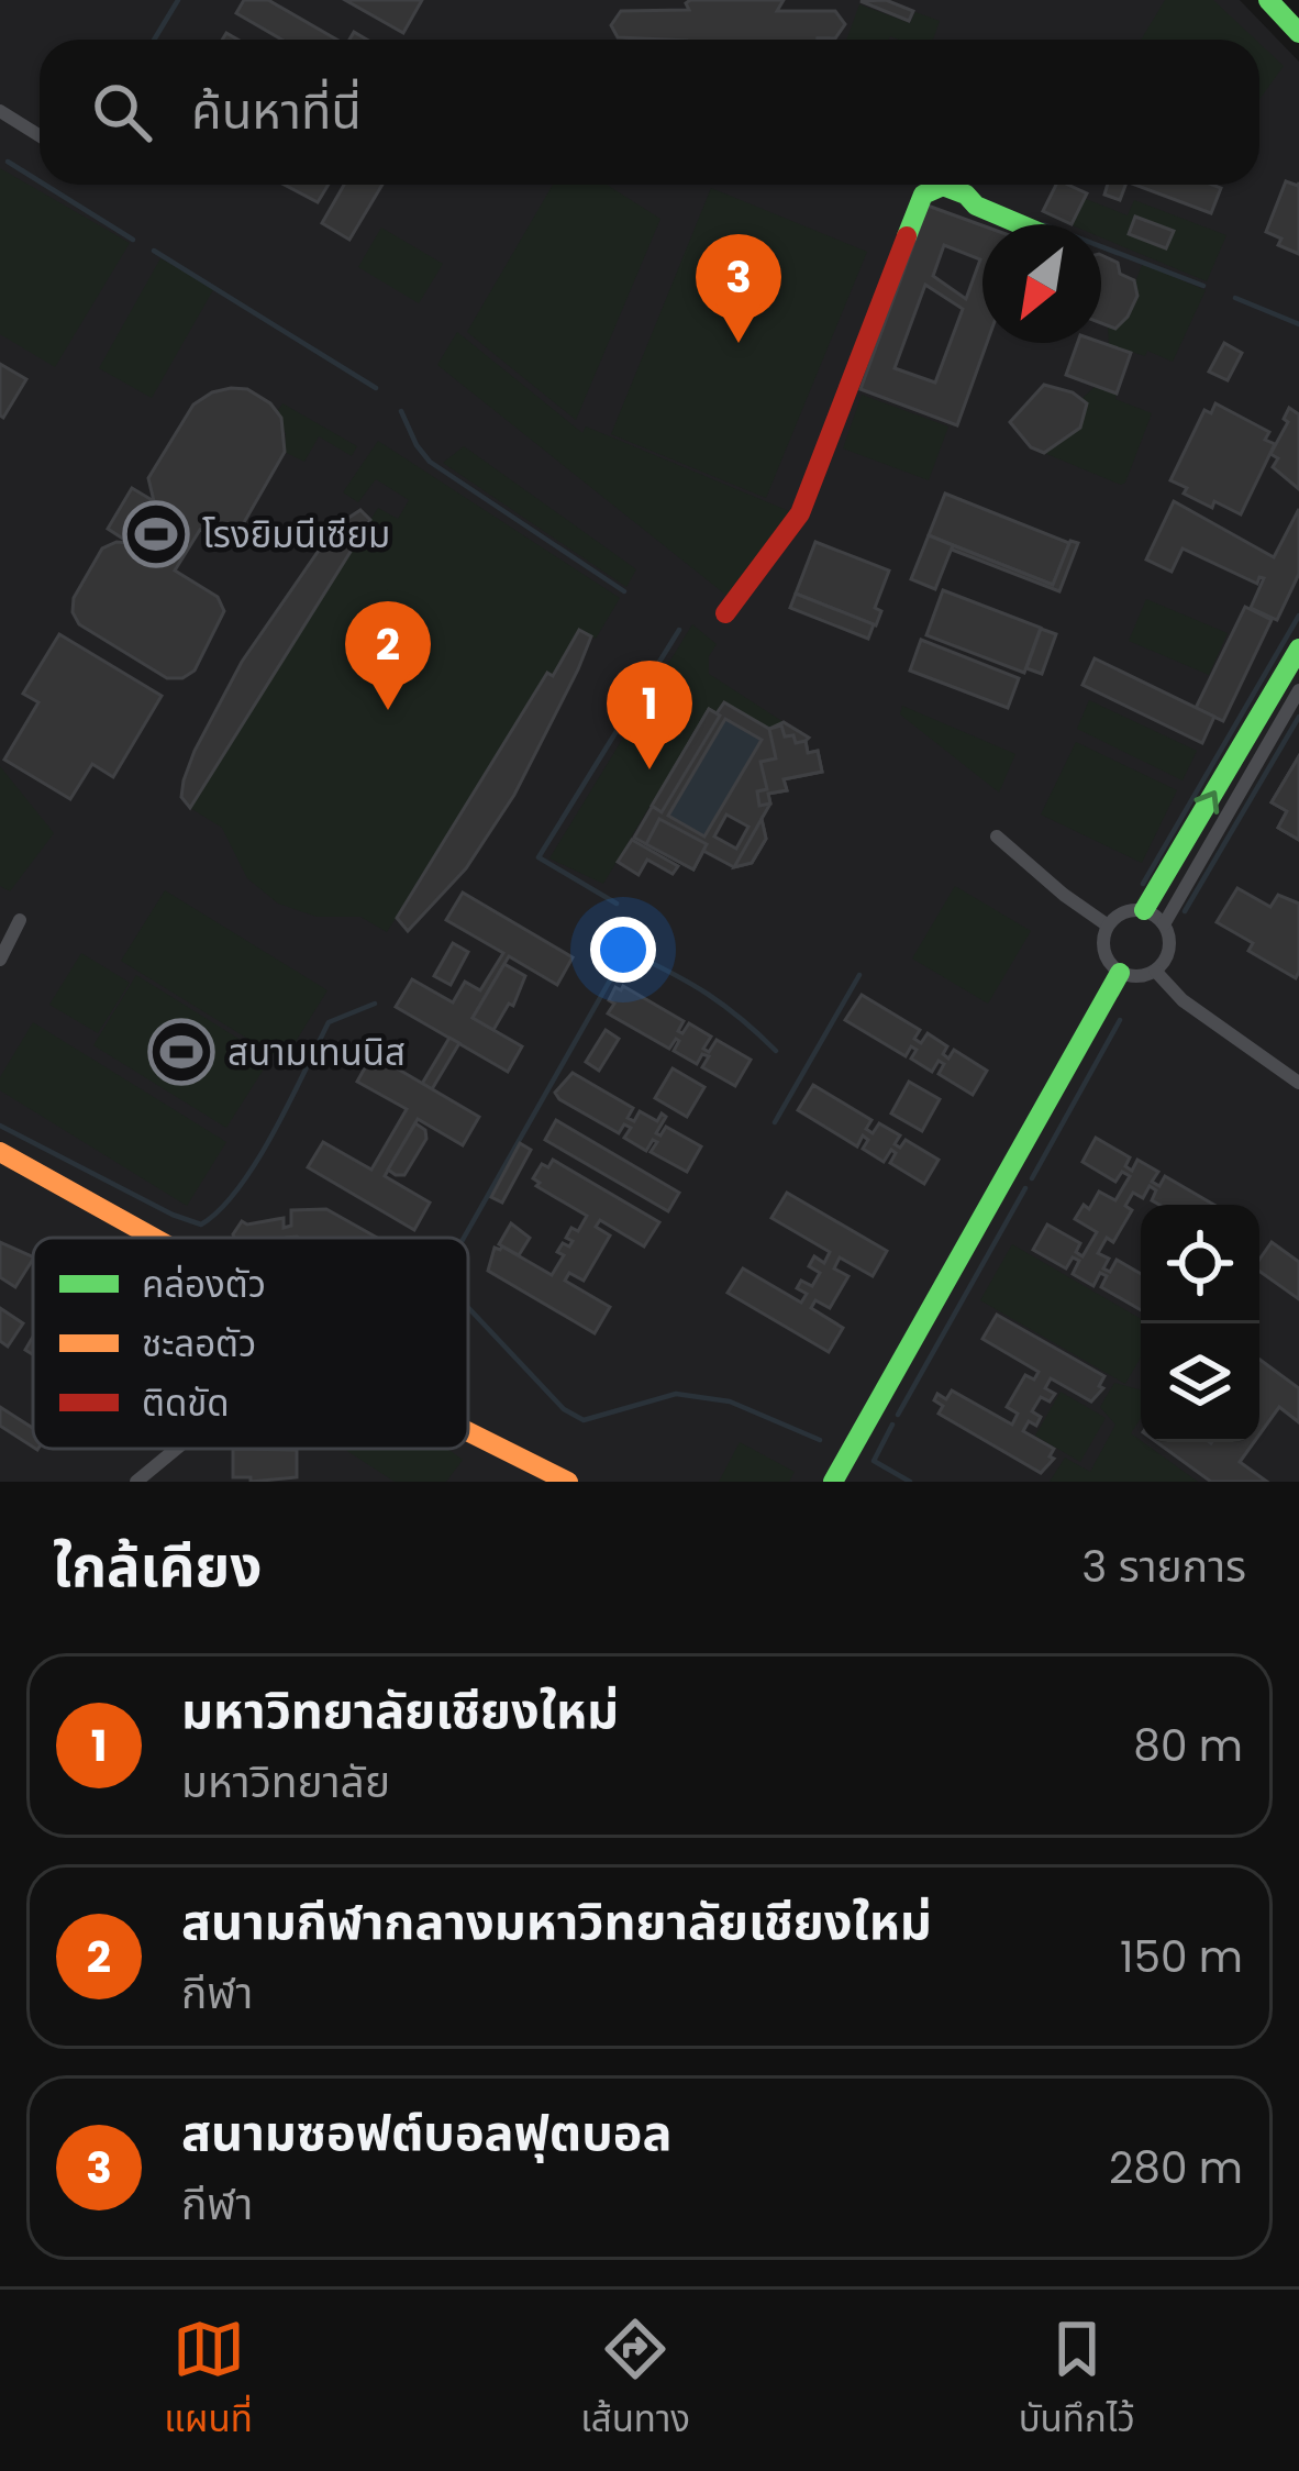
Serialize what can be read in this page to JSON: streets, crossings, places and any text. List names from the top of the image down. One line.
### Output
{"places":{"sports":["โรงยิมนีเซียม","สนามเทนนิส"]},"legend":["คล่องตัว","ชะลอตัว","ติดขัด"],"north":"bottom left","page":{"search":"ค้นหาที่นี่","pins":["3","2","1"],"heading":["ใกล้เคียง","3 รายการ"],"list":[{"mark":"1","name":"มหาวิทยาลัยเชียงใหม่","note":"มหาวิทยาลัย","value":"80 m"},{"mark":"2","name":"สนามกีฬากลางมหาวิทยาลัยเชียงใหม่","note":"กีฬา","value":"150 m"},{"mark":"3","name":"สนามซอฟต์บอลฟุตบอล","note":"กีฬา","value":"280 m"}],"nav":["แผนที่","เส้นทาง","บันทึกไว้"]}}
